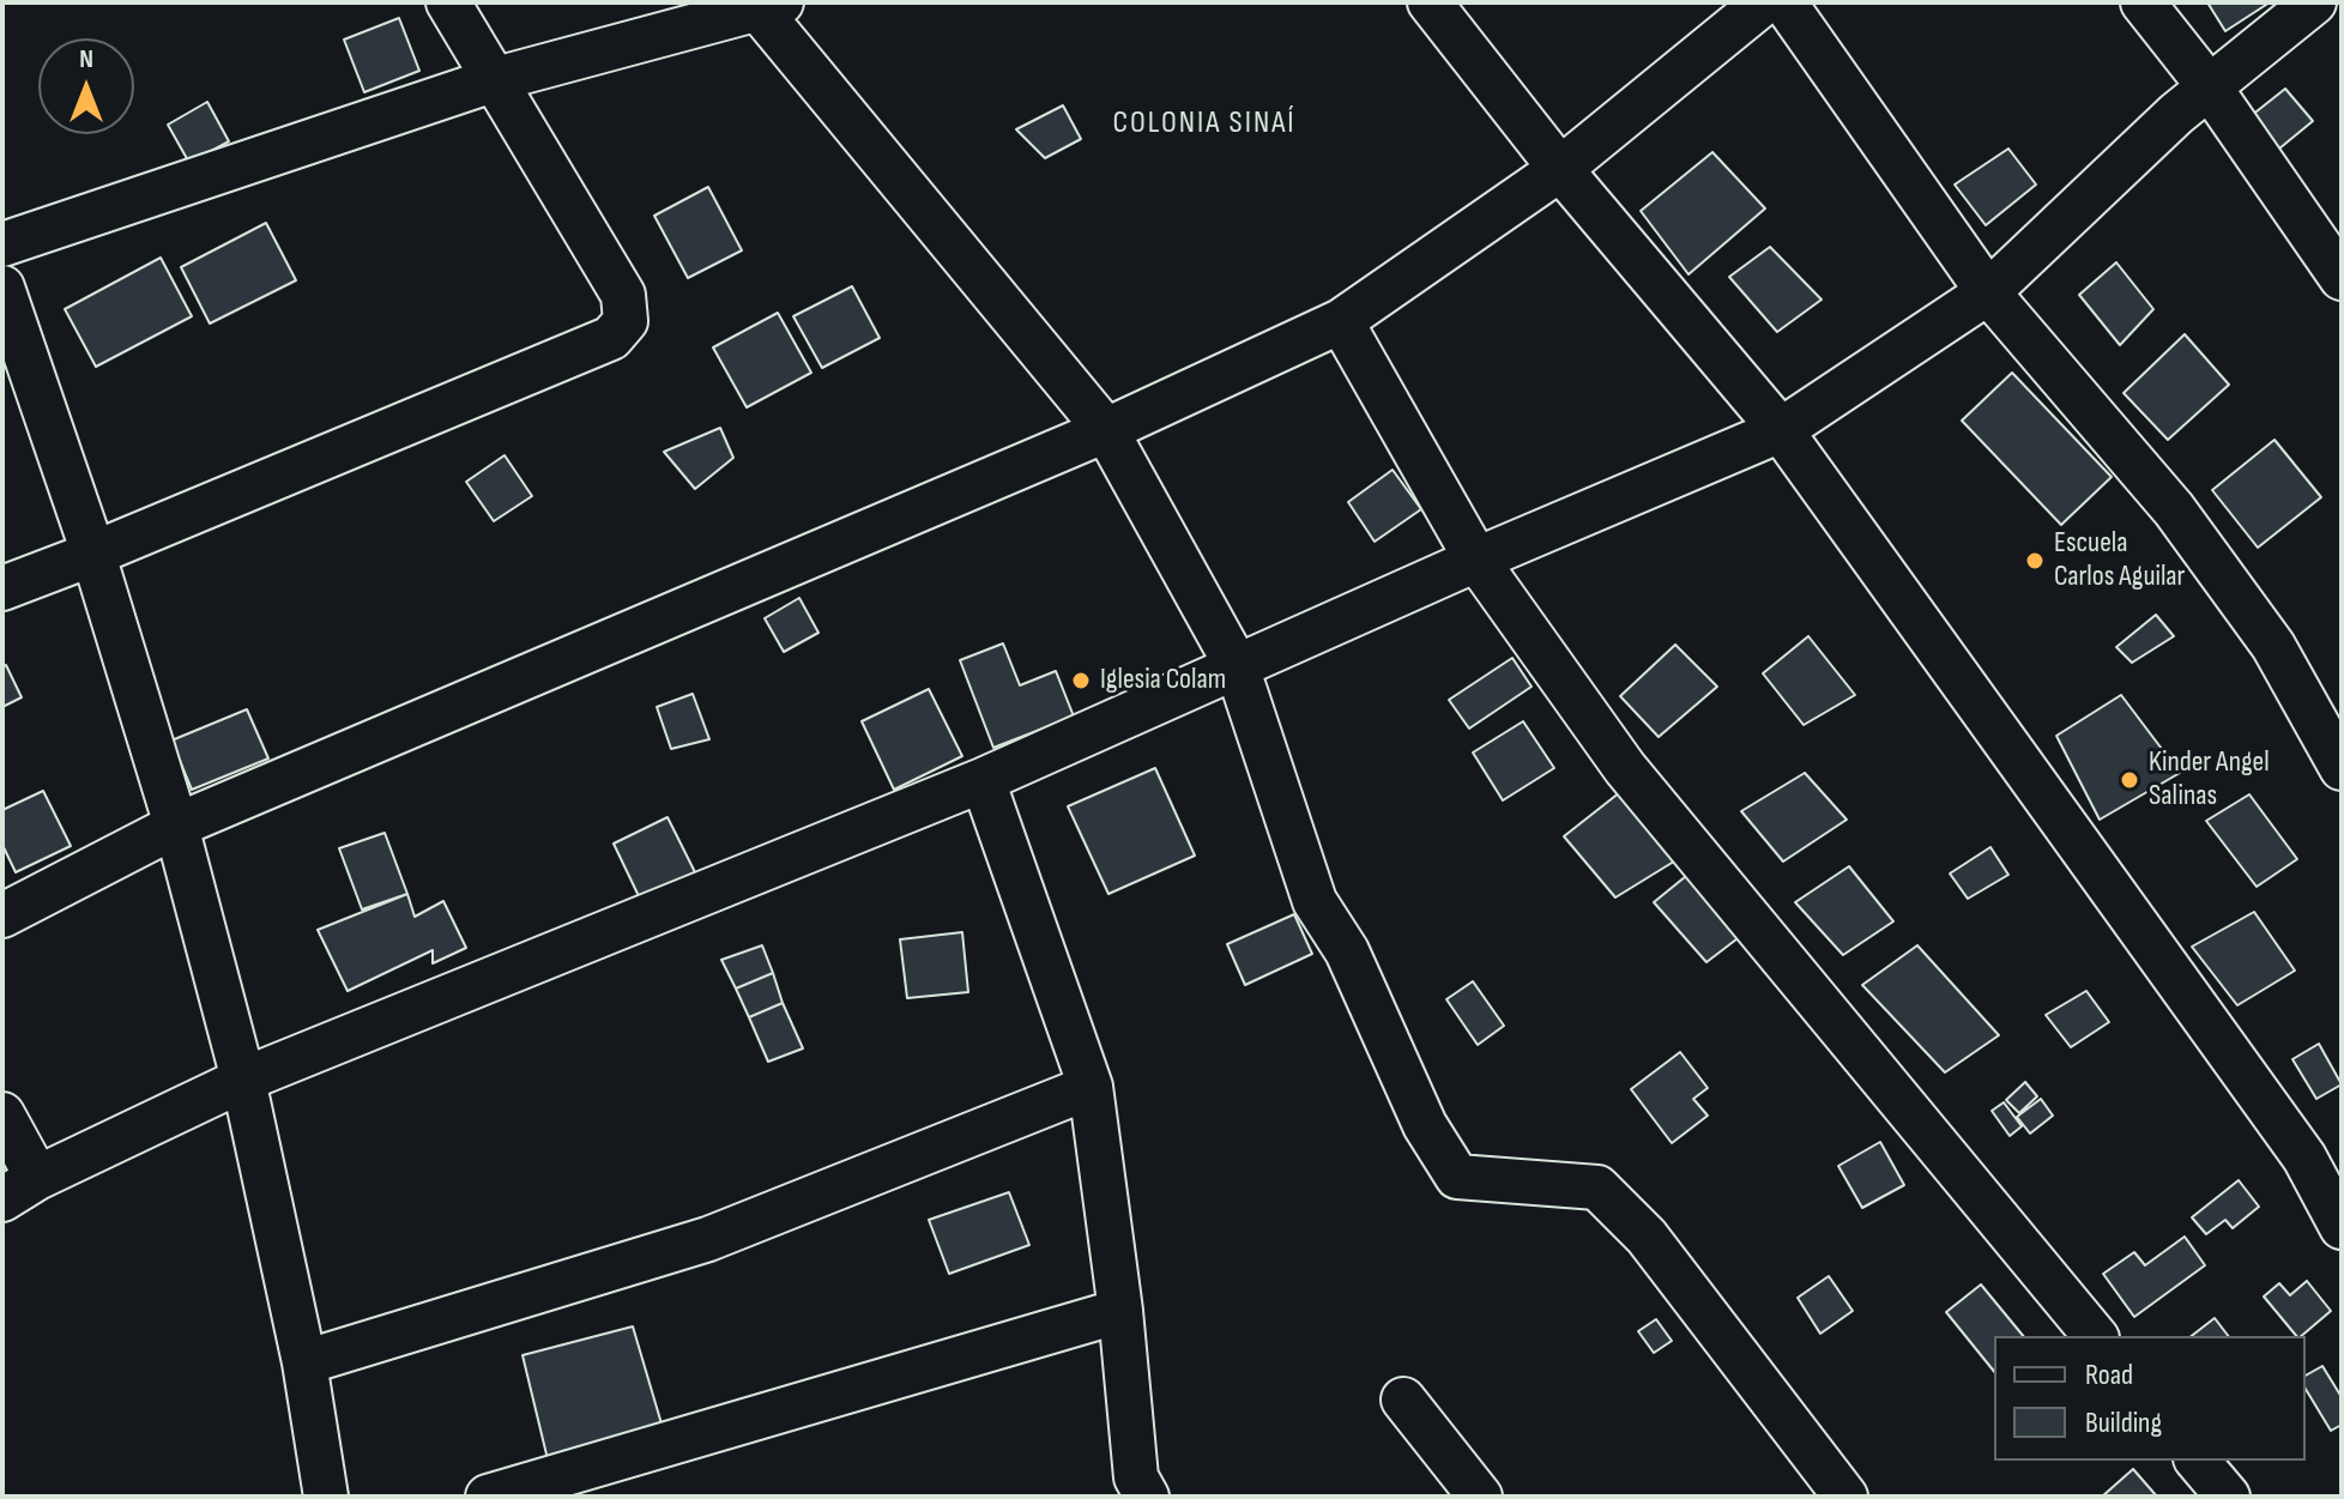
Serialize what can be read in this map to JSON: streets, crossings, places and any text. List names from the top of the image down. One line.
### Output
{"districts":["COLONIA SINAÍ"],"places":["Escuela Carlos Aguilar","Iglesia Colam","Kinder Angel Salinas"],"legend":["Road","Building"],"north":"top"}
